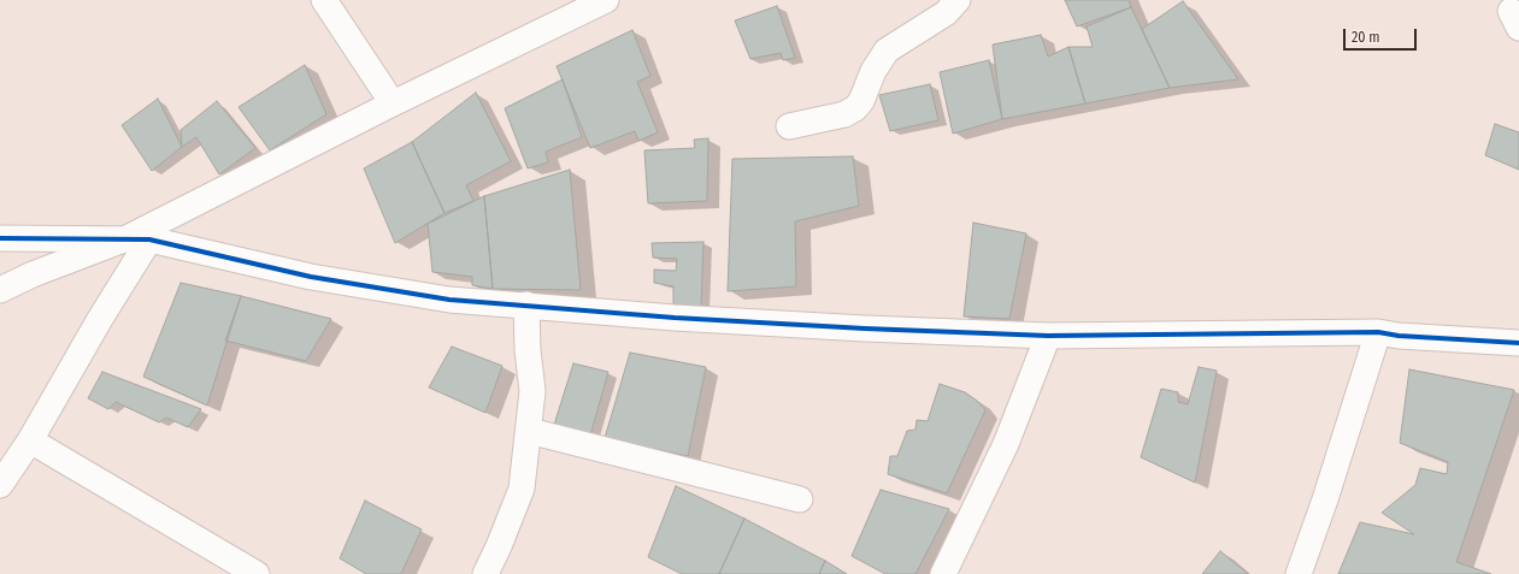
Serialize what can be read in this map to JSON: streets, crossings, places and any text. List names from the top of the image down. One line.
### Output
{"scale_bar":"20 m"}
